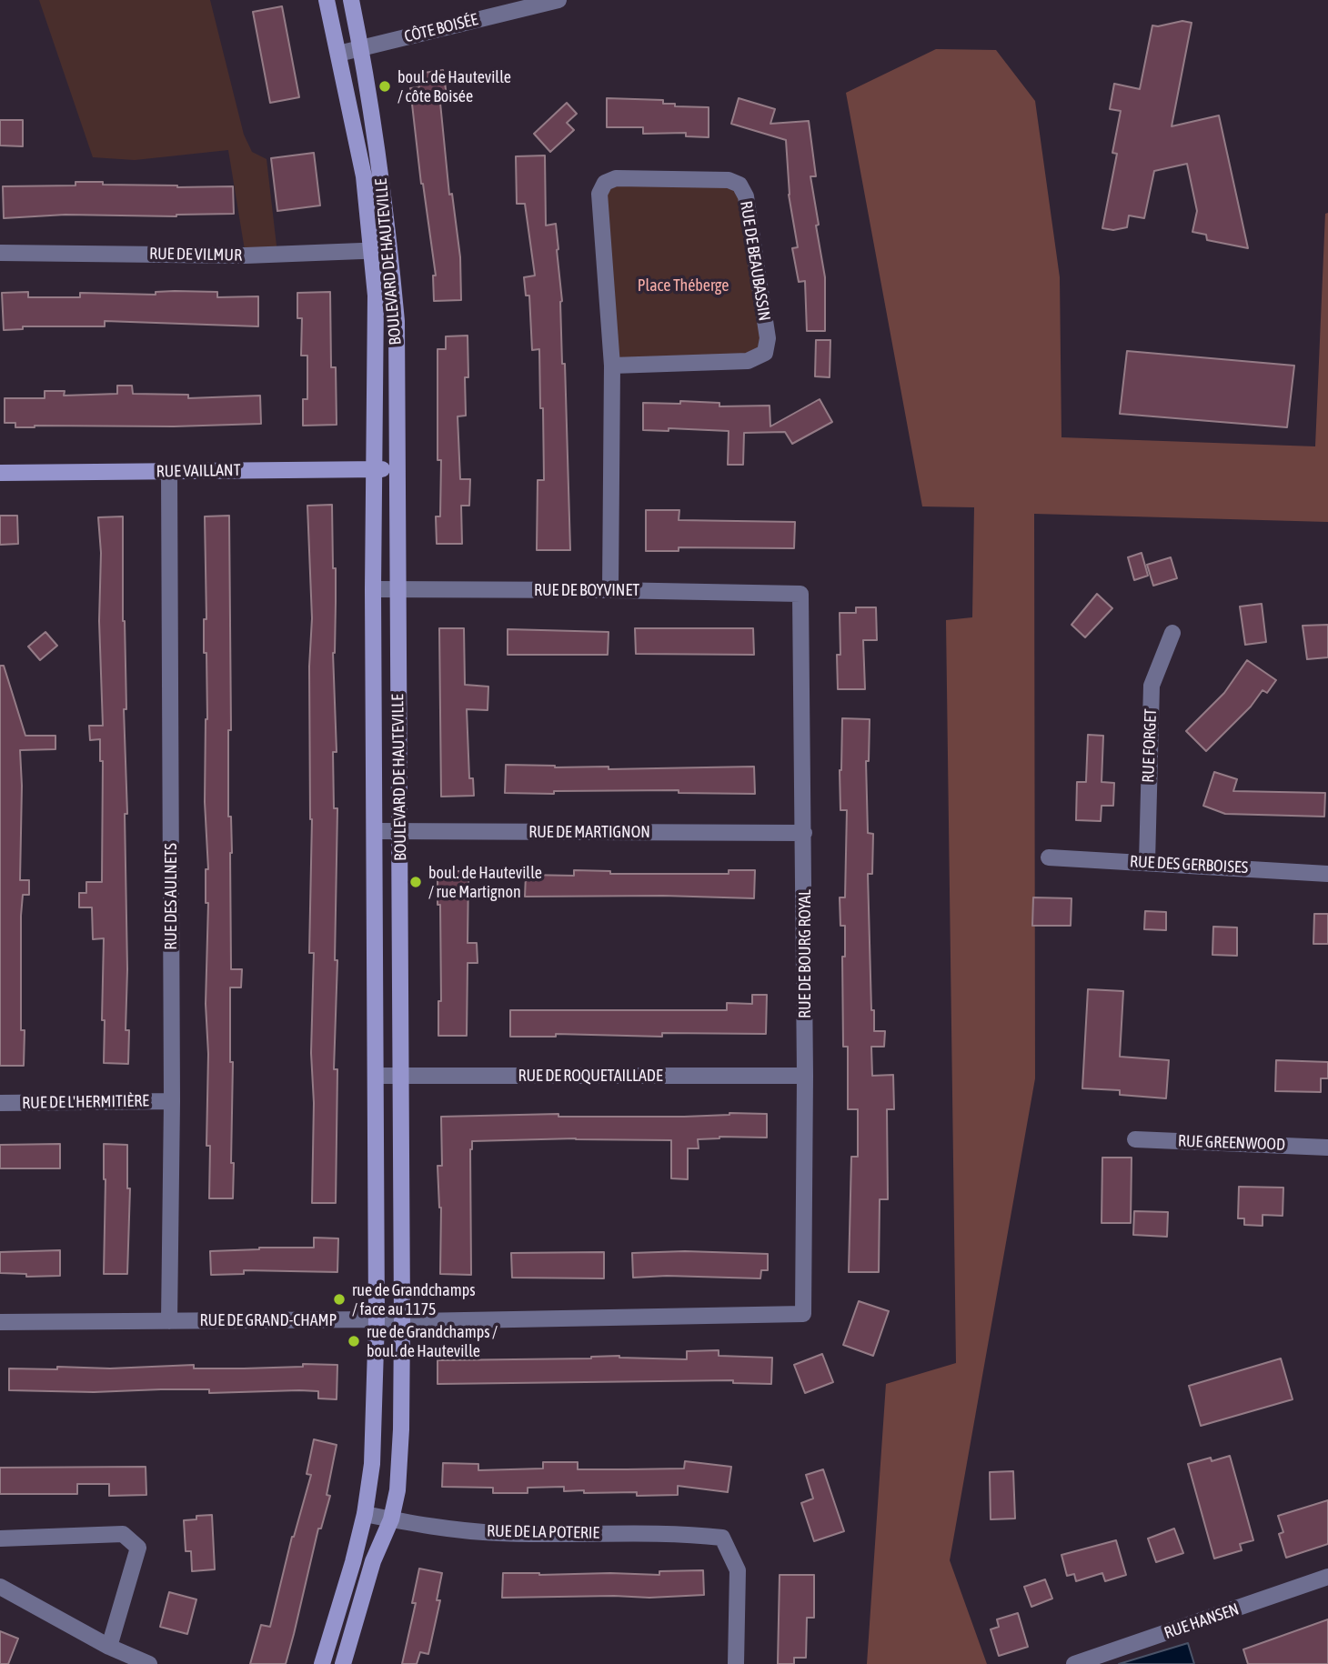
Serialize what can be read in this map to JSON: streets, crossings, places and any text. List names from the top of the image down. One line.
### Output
{"streets":{"street":["CÔTE BOISÉE","RUE DE VILMUR","RUE DE BEAUBASSIN","BOULEVARD DE HAUTEVILLE","RUE VAILLANT","RUE DE BOYVINET","RUE FORGET","RUE DE MARTIGNON","RUE DES GERBOISES","RUE DES AULNETS","RUE DE BOURG ROYAL","RUE DE ROQUETAILLADE","RUE DE L'HERMITIÈRE","RUE GREENWOOD","RUE DE GRAND-CHAMP","RUE DE LA POTERIE","RUE HANSEN"]},"crossings":[["CÔTE BOISÉE","BOULEVARD DE HAUTEVILLE"],["RUE DE VILMUR","BOULEVARD DE HAUTEVILLE"],["RUE DE BEAUBASSIN","RUE DE BOYVINET"],["BOULEVARD DE HAUTEVILLE","RUE VAILLANT"],["BOULEVARD DE HAUTEVILLE","RUE DE BOYVINET"],["BOULEVARD DE HAUTEVILLE","RUE DE MARTIGNON"],["BOULEVARD DE HAUTEVILLE","RUE DE ROQUETAILLADE"],["BOULEVARD DE HAUTEVILLE","RUE DE GRAND-CHAMP"],["BOULEVARD DE HAUTEVILLE","RUE DE LA POTERIE"],["RUE VAILLANT","RUE DES AULNETS"],["RUE DE BOYVINET","RUE DE BOURG ROYAL"],["RUE FORGET","RUE DES GERBOISES"],["RUE DE MARTIGNON","RUE DE BOURG ROYAL"],["RUE DES AULNETS","RUE DE L'HERMITIÈRE"],["RUE DES AULNETS","RUE DE GRAND-CHAMP"],["RUE DE BOURG ROYAL","RUE DE ROQUETAILLADE"],["RUE DE BOURG ROYAL","RUE DE GRAND-CHAMP"]],"parks":["Place Théberge"],"places":["boul. de Hauteville / côte Boisée","boul. de Hauteville / rue Martignon","rue de Grandchamps / face au 1175","rue de Grandchamps / boul. de Hauteville"]}
